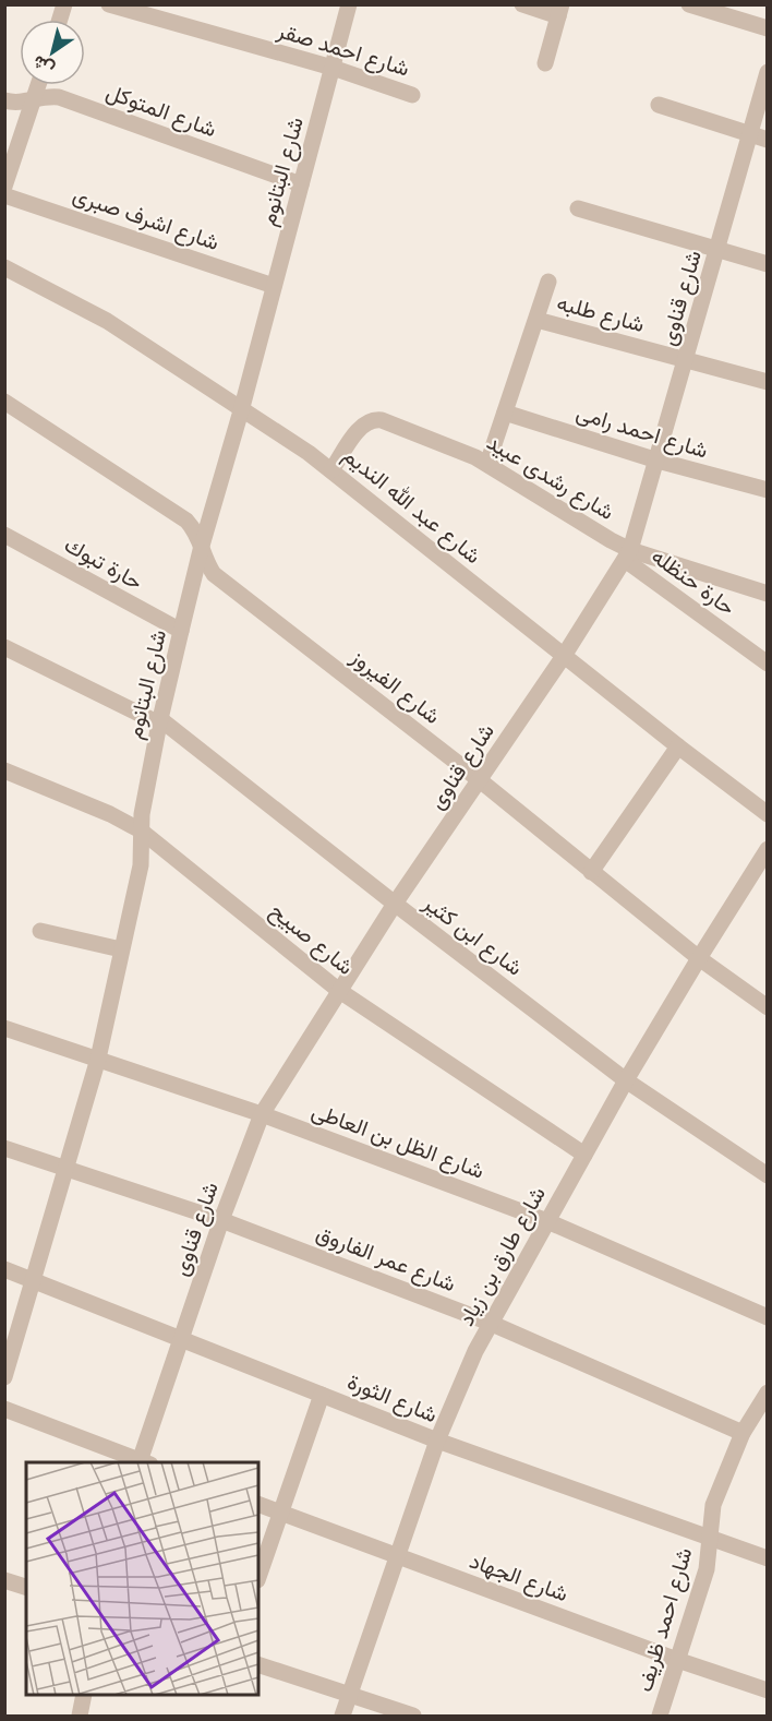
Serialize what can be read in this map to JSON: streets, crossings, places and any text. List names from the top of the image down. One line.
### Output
{"streets":{"street":["شارع احمد صقر","شارع المتوكل","شارع البتانوم","شارع اشرف صبرى","شارع قناوى","شارع طلبه","شارع احمد رامى","شارع رشدى عبيد","شارع عبد الله النديم","حارة تبوك","حارة حنظله","شارع الفيروز","شارع ابن كثير","شارع صبيح","شارع الظل بن العاطى","شارع طارق بن زياد","شارع عمر الفاروق","شارع الثورة","شارع الجهاد","شارع احمد ظريف"]},"crossings":[["شارع احمد صقر","شارع البتانوم"],["شارع المتوكل","شارع البتانوم"],["شارع البتانوم","شارع اشرف صبرى"],["شارع البتانوم","شارع عبد الله النديم"],["شارع البتانوم","حارة تبوك"],["شارع البتانوم","شارع الفيروز"],["شارع البتانوم","شارع ابن كثير"],["شارع البتانوم","شارع صبيح"],["شارع البتانوم","شارع الظل بن العاطى"],["شارع البتانوم","شارع عمر الفاروق"],["شارع البتانوم","شارع الثورة"],["شارع قناوى","شارع طلبه"],["شارع قناوى","شارع احمد رامى"],["شارع قناوى","شارع رشدى عبيد"],["شارع قناوى","شارع عبد الله النديم"],["شارع قناوى","حارة حنظله"],["شارع قناوى","شارع الفيروز"],["شارع قناوى","شارع ابن كثير"],["شارع قناوى","شارع صبيح"],["شارع قناوى","شارع الظل بن العاطى"],["شارع قناوى","شارع عمر الفاروق"],["شارع قناوى","شارع الثورة"],["شارع رشدى عبيد","شارع عبد الله النديم"],["شارع رشدى عبيد","حارة حنظله"],["شارع الفيروز","شارع طارق بن زياد"],["شارع ابن كثير","شارع طارق بن زياد"],["شارع صبيح","شارع طارق بن زياد"],["شارع الظل بن العاطى","شارع طارق بن زياد"],["شارع طارق بن زياد","شارع عمر الفاروق"],["شارع طارق بن زياد","شارع الثورة"],["شارع طارق بن زياد","شارع الجهاد"],["شارع عمر الفاروق","شارع احمد ظريف"],["شارع الثورة","شارع احمد ظريف"],["شارع الجهاد","شارع احمد ظريف"]],"north":"bottom left"}
